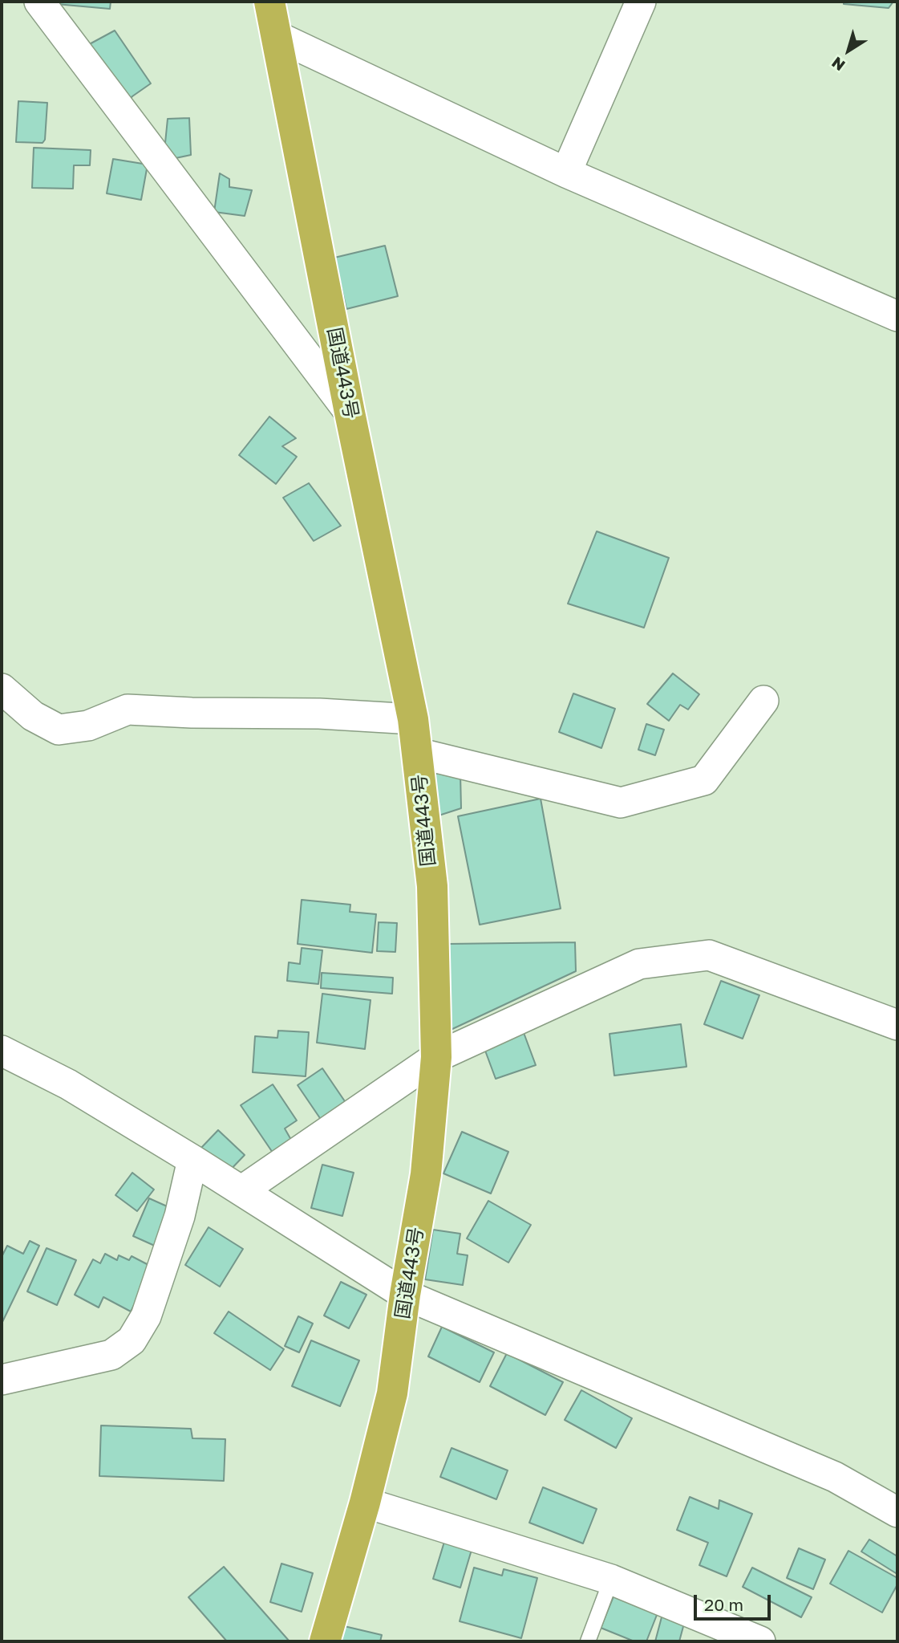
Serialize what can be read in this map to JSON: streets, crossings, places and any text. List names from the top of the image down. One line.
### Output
{"streets":{"highway":["国道443号"]},"scale_bar":"20 m","north":"bottom left"}
